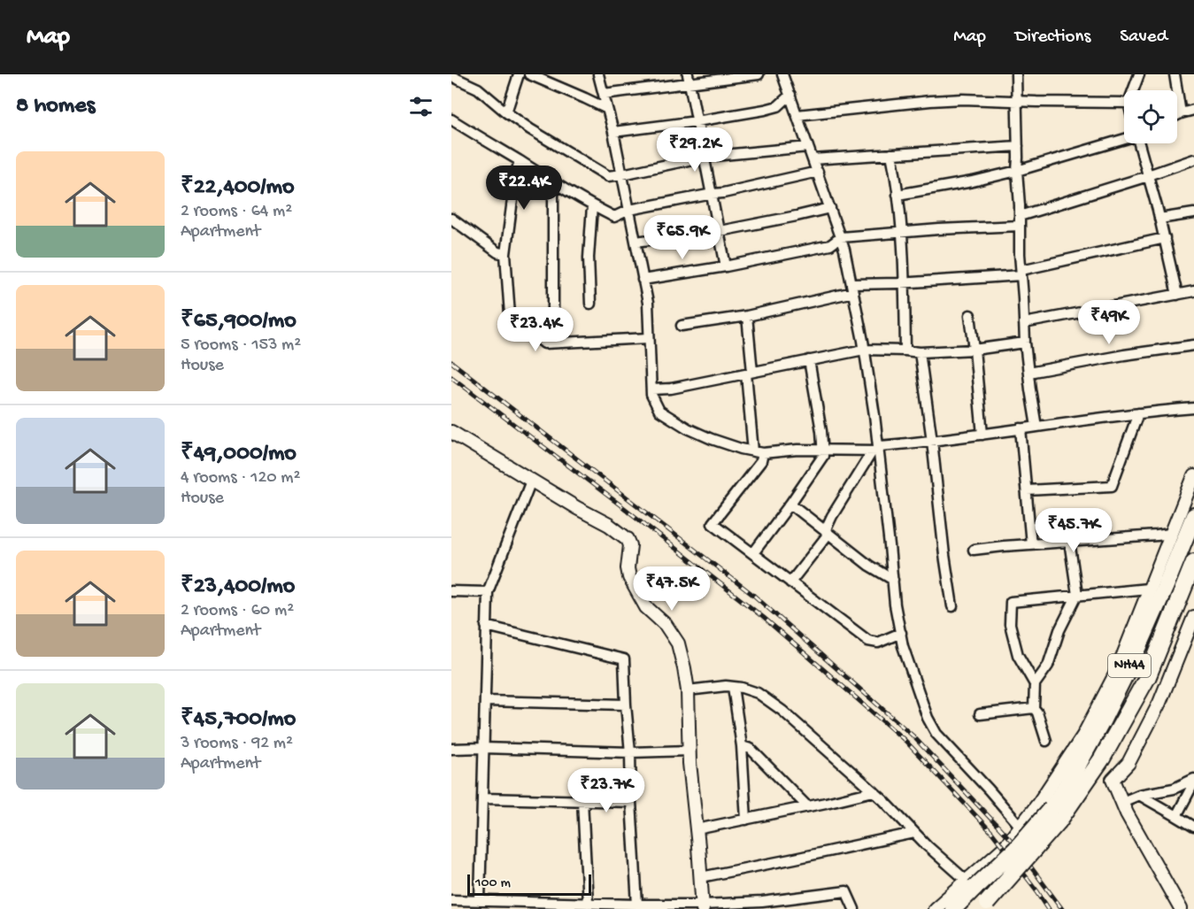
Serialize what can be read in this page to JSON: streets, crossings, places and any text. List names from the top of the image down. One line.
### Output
{"streets":{"highway":["NH44"]},"scale_bar":"100 m","page":{"header":"Map","nav":["Map","Directions","Saved"],"heading":"8 homes","price":["₹29.2K","₹22.4K","₹65.9K","₹49K","₹23.4K","₹45.7K","₹47.5K","₹23.7K"],"list":[{"name":"₹22,400/mo","note":"2 rooms · 64 m² · Apartment"},{"name":"₹65,900/mo","note":"5 rooms · 153 m² · House"},{"name":"₹49,000/mo","note":"4 rooms · 120 m² · House"},{"name":"₹23,400/mo","note":"2 rooms · 60 m² · Apartment"},{"name":"₹45,700/mo","note":"3 rooms · 92 m² · Apartment"}],"scale":"100 m"}}
